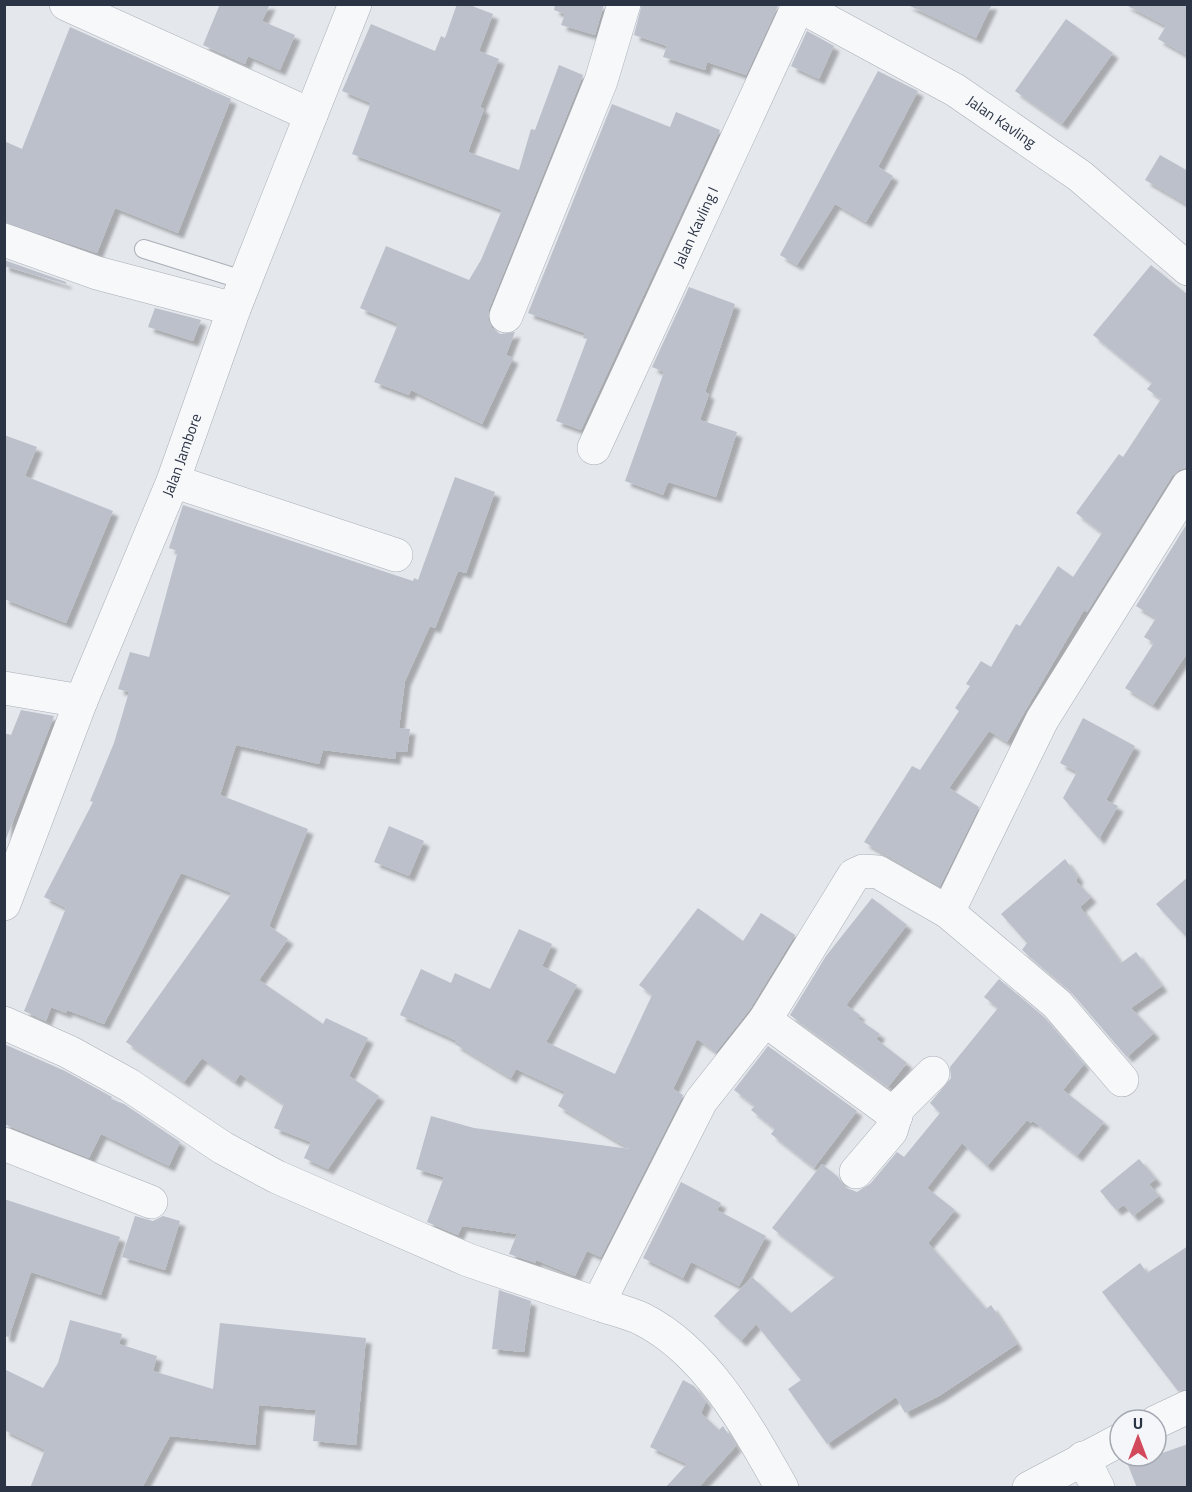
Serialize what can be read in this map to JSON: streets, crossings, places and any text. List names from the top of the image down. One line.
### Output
{"streets":{"street":["Jalan Kavling","Jalan Kavling I","Jalan Jambore"]},"crossings":[["Jalan Kavling","Jalan Kavling I"]],"north":"top"}
